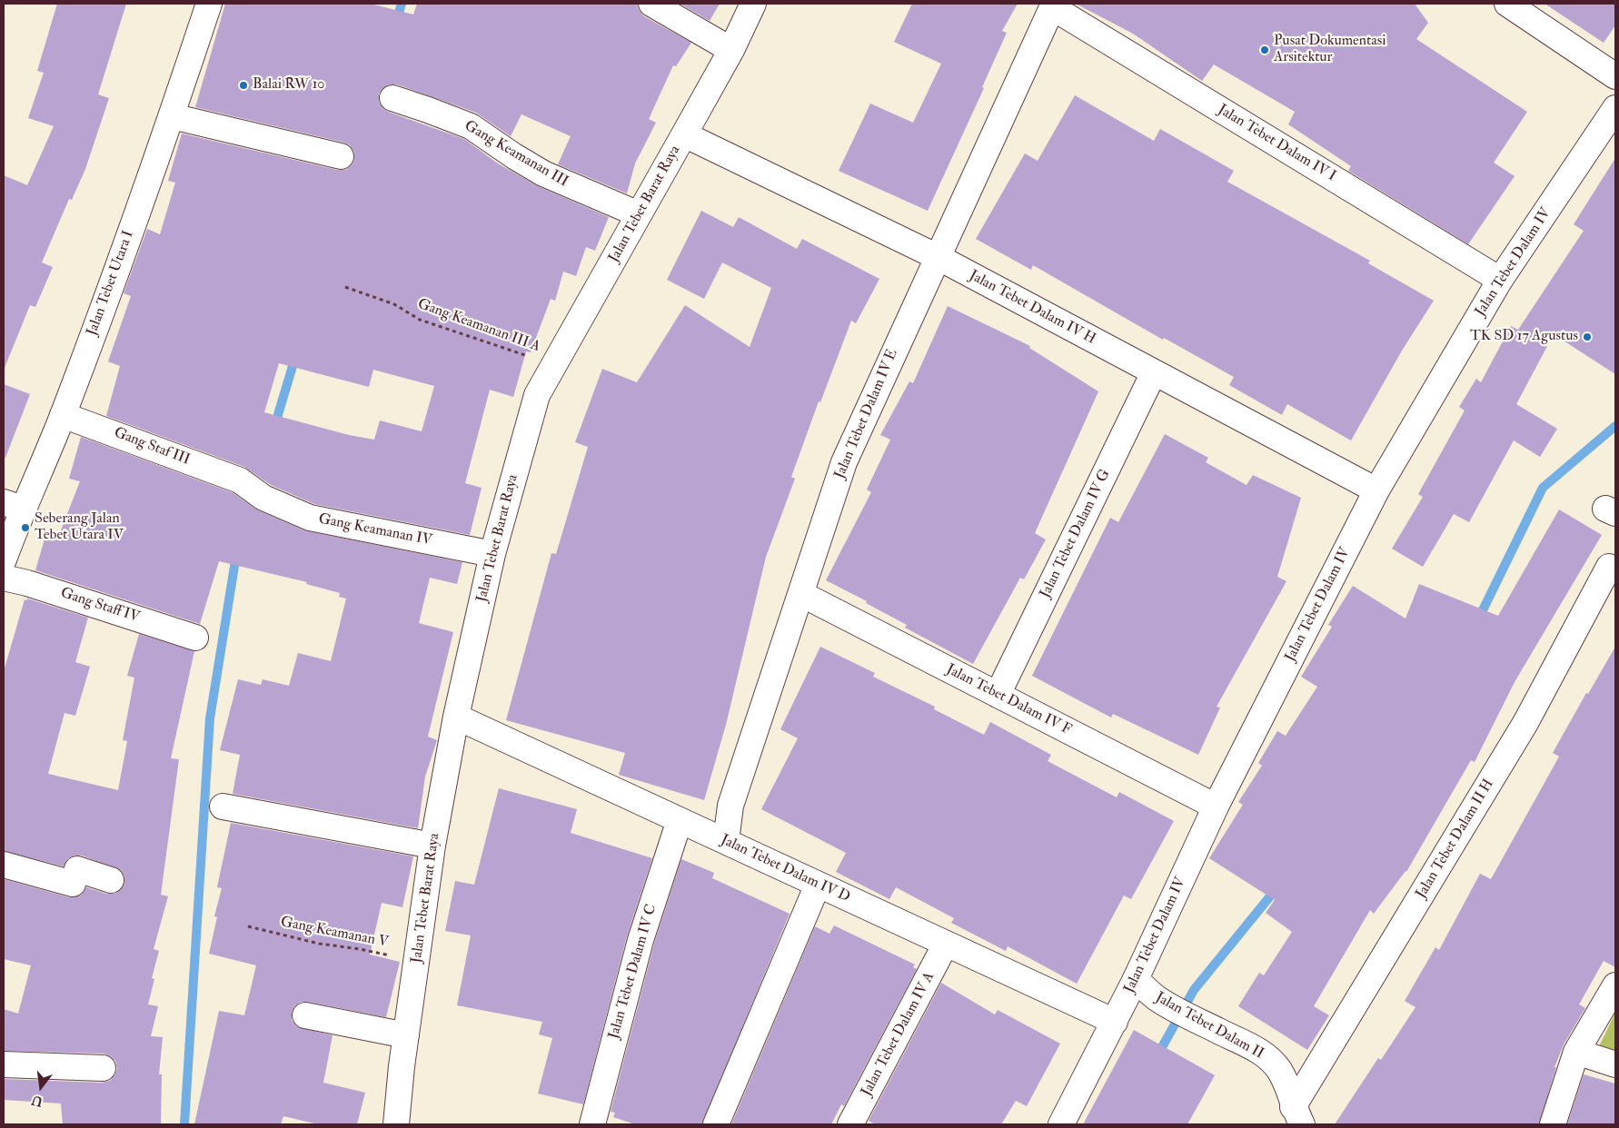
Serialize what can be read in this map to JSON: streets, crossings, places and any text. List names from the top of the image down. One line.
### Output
{"streets":{"street":["Jalan Tebet Dalam IV I","Gang Keamanan III","Jalan Tebet Barat Raya","Jalan Tebet Dalam IV","Jalan Tebet Utara I","Jalan Tebet Dalam IV H","Jalan Tebet Dalam IV E","Gang Staf III","Gang Keamanan IV","Jalan Tebet Dalam IV G","Gang Staff IV","Jalan Tebet Dalam IV F","Jalan Tebet Dalam II H","Jalan Tebet Dalam IV D","Jalan Tebet Dalam IV C","Jalan Tebet Dalam II","Jalan Tebet Dalam IV A"],"path":["Gang Keamanan III A","Gang Keamanan V"]},"crossings":[["Jalan Tebet Dalam IV I","Jalan Tebet Dalam IV"],["Jalan Tebet Dalam IV I","Jalan Tebet Dalam IV E"],["Gang Keamanan III","Jalan Tebet Barat Raya"],["Jalan Tebet Barat Raya","Jalan Tebet Dalam IV H"],["Jalan Tebet Barat Raya","Gang Keamanan III A"],["Jalan Tebet Barat Raya","Gang Keamanan IV"],["Jalan Tebet Barat Raya","Jalan Tebet Dalam IV D"],["Jalan Tebet Barat Raya","Gang Keamanan V"],["Jalan Tebet Dalam IV","Jalan Tebet Dalam IV H"],["Jalan Tebet Dalam IV","Jalan Tebet Dalam IV F"],["Jalan Tebet Dalam IV","Jalan Tebet Dalam IV D"],["Jalan Tebet Dalam IV","Jalan Tebet Dalam II"],["Jalan Tebet Utara I","Gang Staf III"],["Jalan Tebet Dalam IV H","Jalan Tebet Dalam IV E"],["Jalan Tebet Dalam IV H","Jalan Tebet Dalam IV G"],["Jalan Tebet Dalam IV E","Jalan Tebet Dalam IV F"],["Jalan Tebet Dalam IV E","Jalan Tebet Dalam IV D"],["Gang Staf III","Gang Keamanan IV"],["Jalan Tebet Dalam IV G","Jalan Tebet Dalam IV F"],["Jalan Tebet Dalam II H","Jalan Tebet Dalam II"],["Jalan Tebet Dalam IV D","Jalan Tebet Dalam IV C"],["Jalan Tebet Dalam IV D","Jalan Tebet Dalam IV A"]],"places":["Pusat Dokumentasi Arsitektur","Balai RW 10","TK SD 17 Agustus","Seberang Jalan Tebet Utara IV"],"north":"bottom"}
